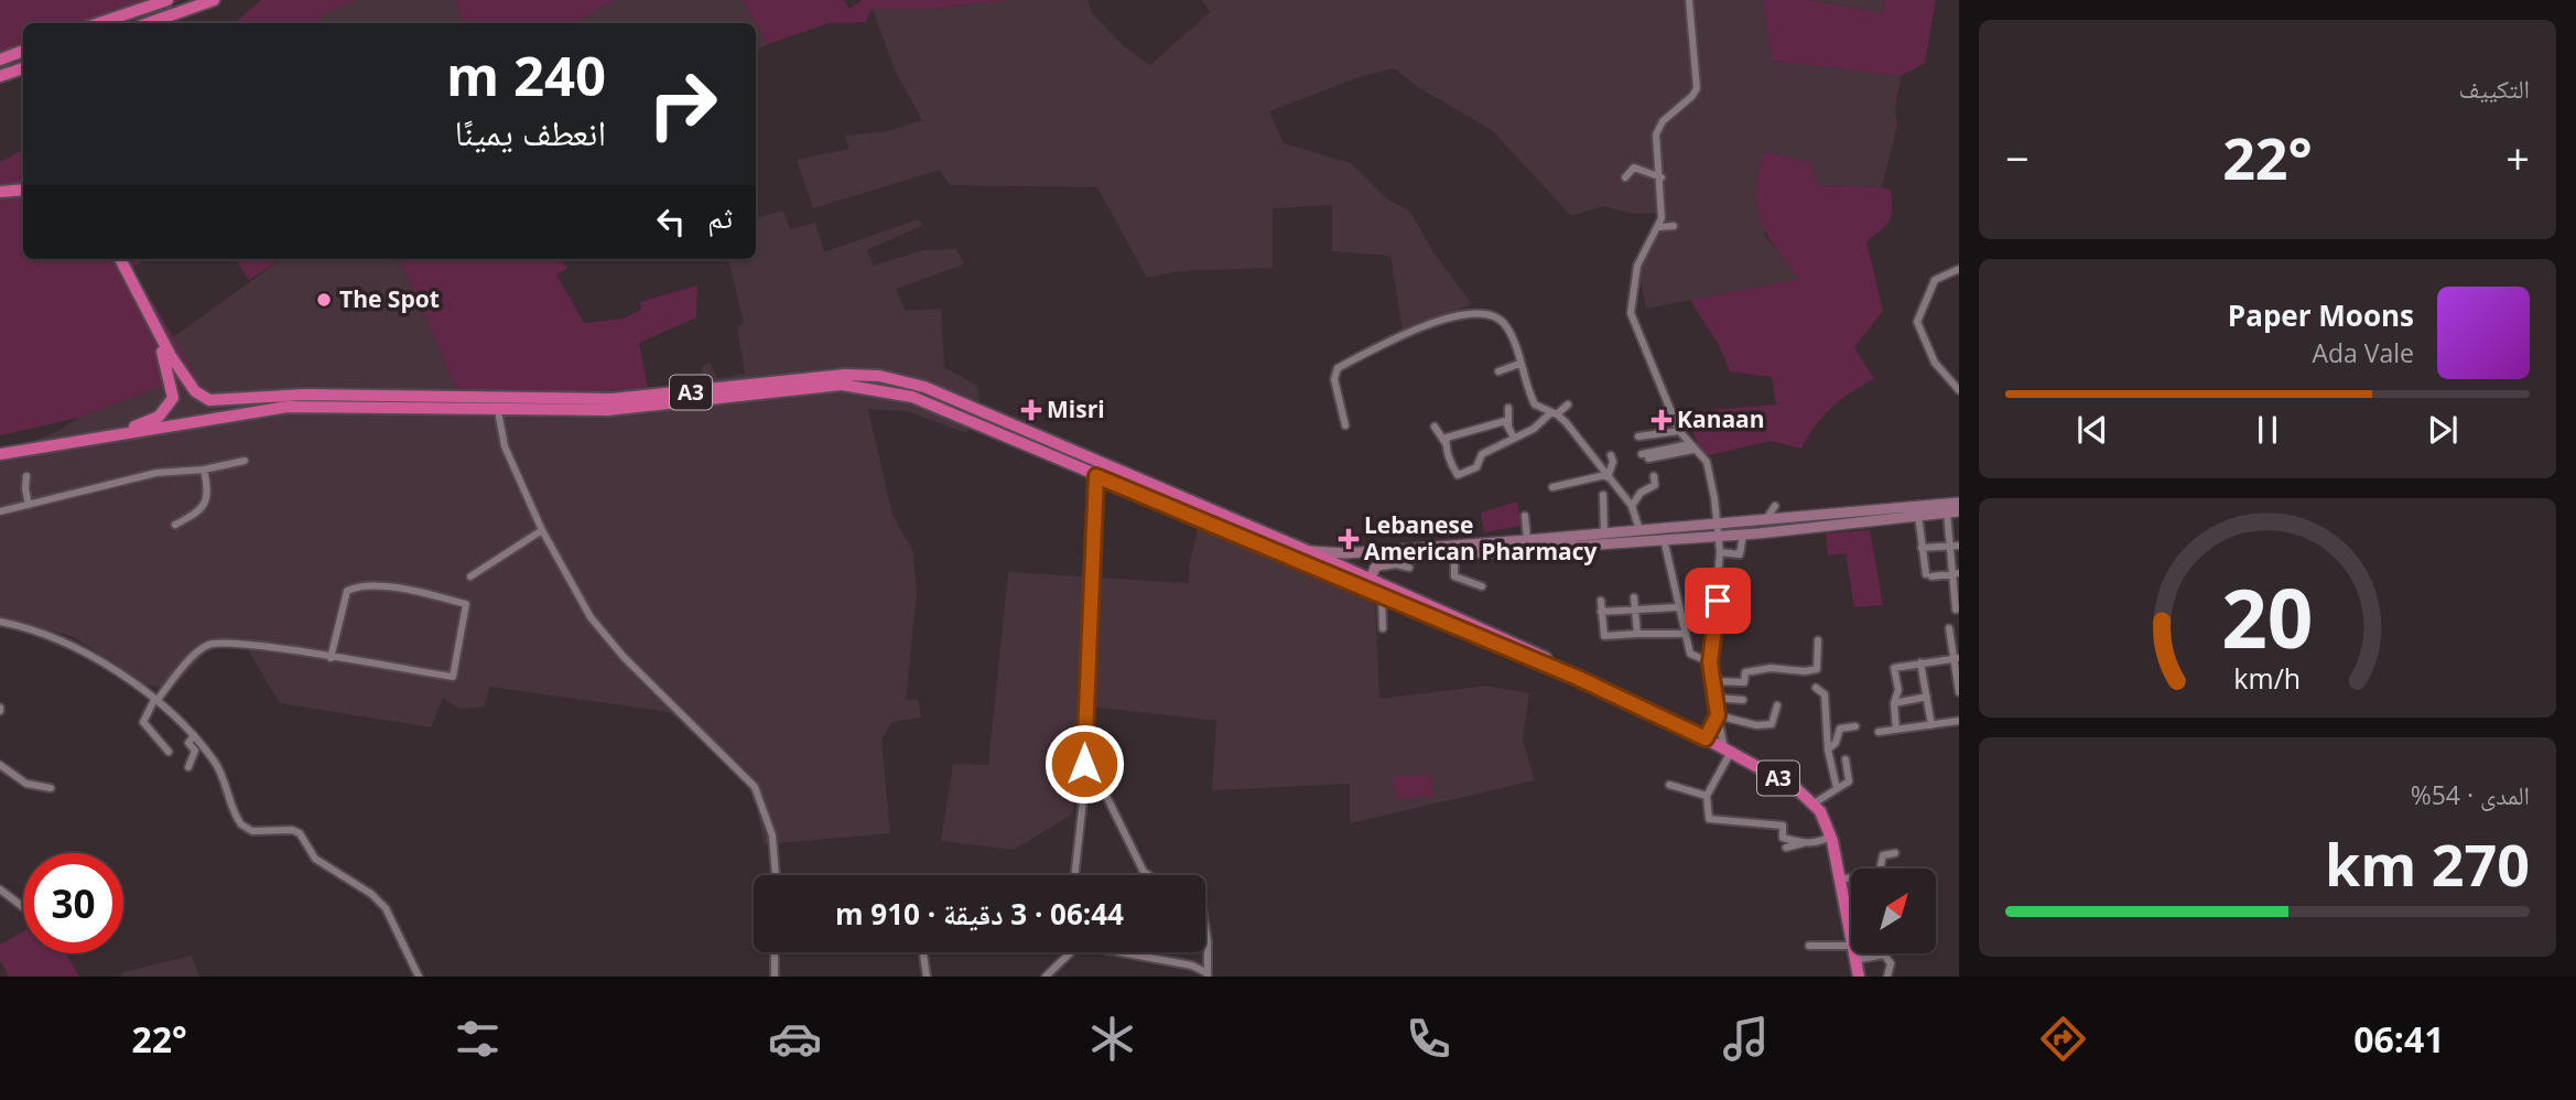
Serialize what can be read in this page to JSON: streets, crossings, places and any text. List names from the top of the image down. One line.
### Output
{"streets":{"highway":["A3"]},"places":{"other":["The Spot"],"health":["Misri","Kanaan","Lebanese American Pharmacy"]},"north":"top right","page":{"tile":["التكييف",["المدى · 54%","270 km"]],"turn":["240 m","انعطف يمينًا"],"heat":["−","22°","+"],"then":"ثم","song":["Paper Moons","Ada Vale"],"limit":"30","trip":"06:44 · 3 دقيقة · 910 m","tabs":["06:41","22°"],"gauge":["20","km/h"]}}
